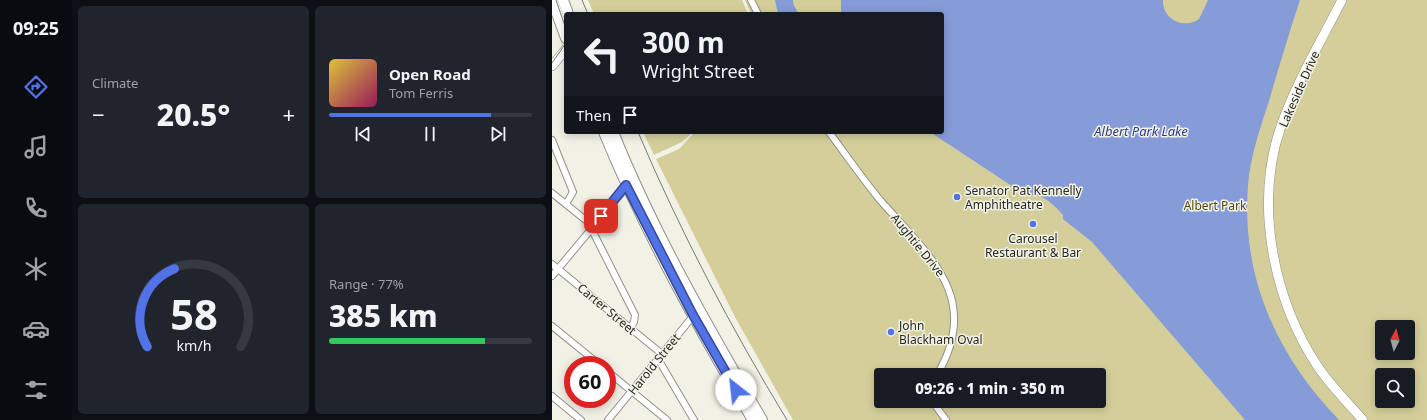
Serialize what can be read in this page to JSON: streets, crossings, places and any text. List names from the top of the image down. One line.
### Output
{"streets":{"street":["Lakeside Drive","Aughtie Drive","Carter Street","Harold Street"]},"crossings":[["Carter Street","Harold Street"]],"water":["Albert Park Lake"],"parks":["Albert Park"],"places":["Senator Pat Kennelly Amphitheatre","Carousel Restaurant & Bar","John Blackham Oval"],"north":"top","page":{"tabs":"09:25","tile":["Climate",["Range · 77%","385 km"]],"turn":["300 m","Wright Street"],"song":["Open Road","Tom Ferris"],"then":"Then","heat":["−","20.5°","+"],"limit":"60","trip":"09:26 · 1 min · 350 m","gauge":["58","km/h"]}}
